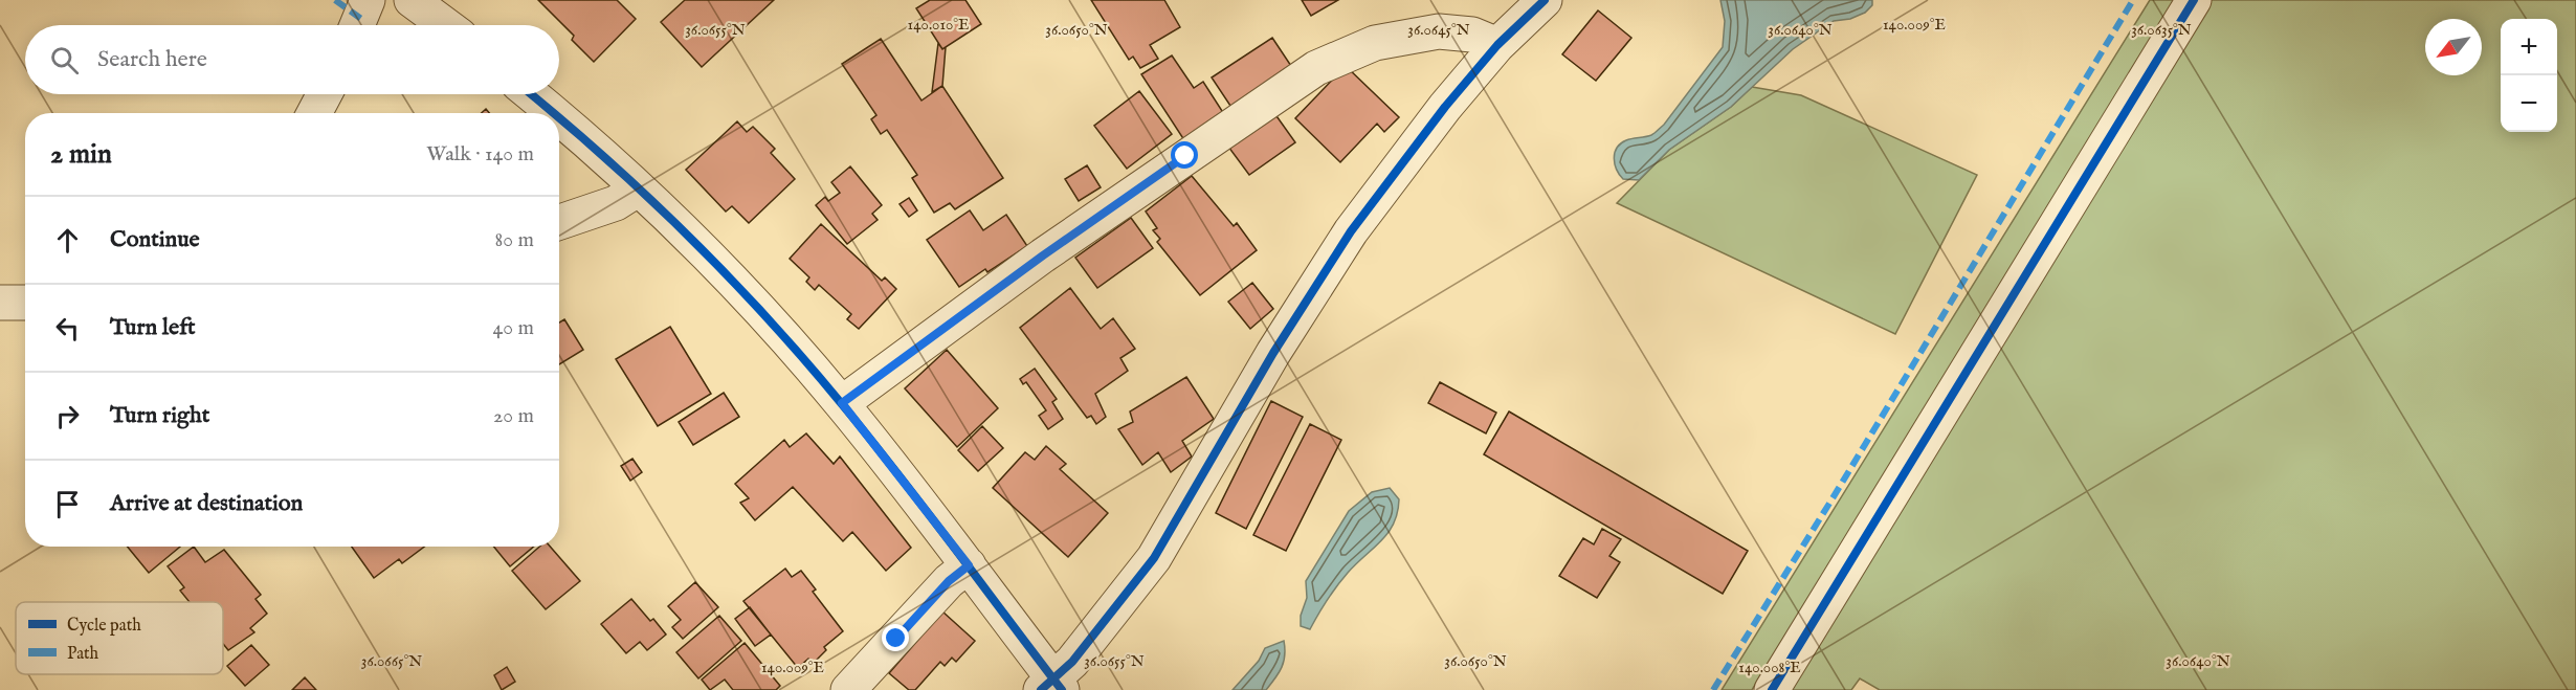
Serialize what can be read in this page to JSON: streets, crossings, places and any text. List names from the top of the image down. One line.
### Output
{"legend":["Cycle path","Path"],"north":"bottom left","page":{"map_buttons":["+","−"],"search":"Search here","heading":["2 min","Walk · 140 m"],"list":[["Continue","80 m"],["Turn left","40 m"],["Turn right","20 m"],"Arrive at destination"]},"coordinates":["140.010°E","140.009°E","36.0655°N","36.0650°N","36.0645°N","36.0640°N","36.0635°N","36.0665°N","140.008°E"]}
